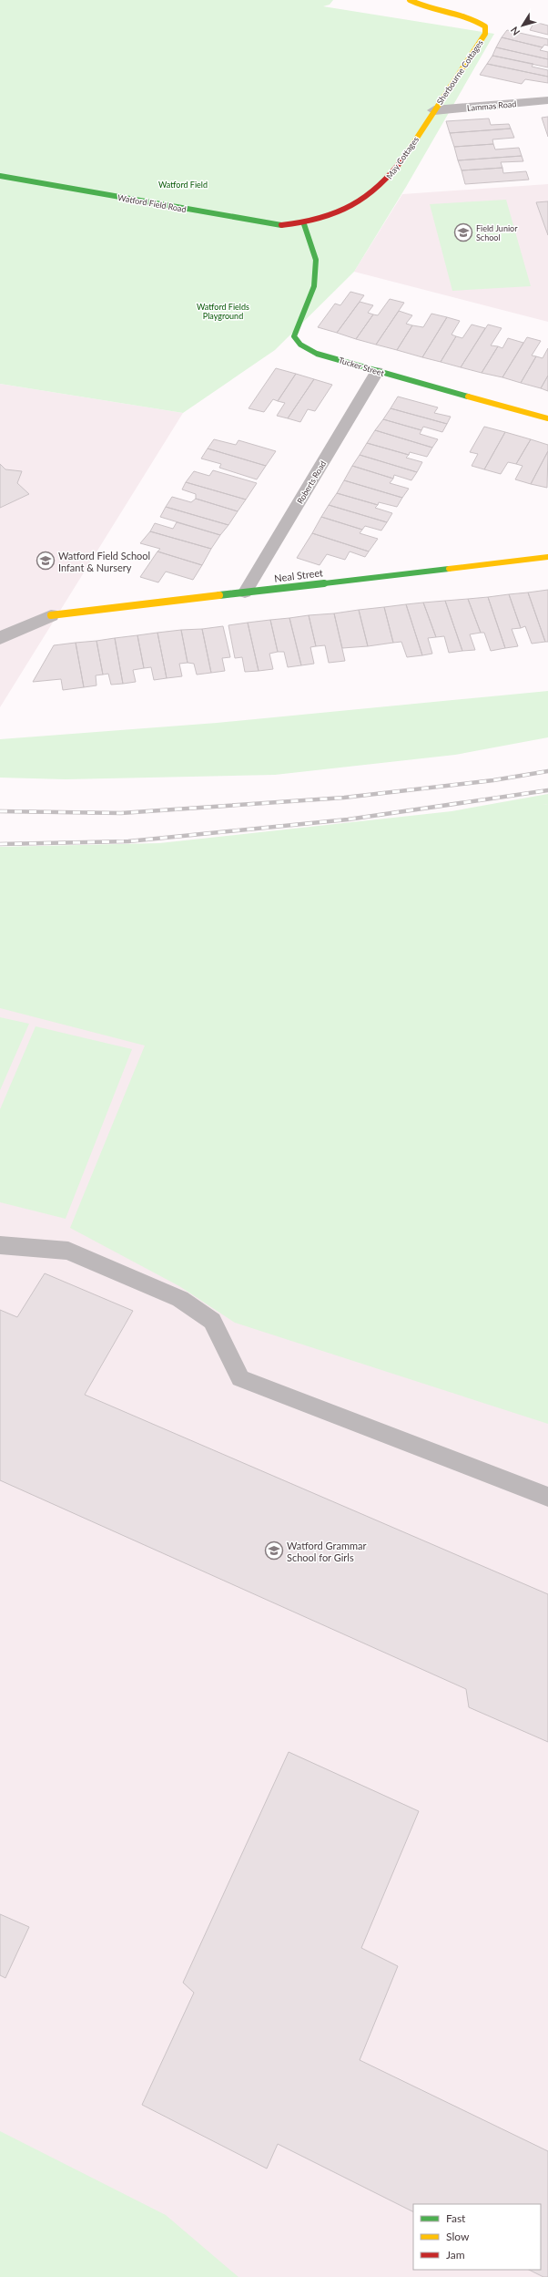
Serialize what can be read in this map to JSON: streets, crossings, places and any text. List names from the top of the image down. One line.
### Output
{"streets":{"street":["Sherbourne Cottages","Lammas Road","May Cottages","Watford Field Road","Tucker Street","Roberts Road","Neal Street"]},"crossings":[["Sherbourne Cottages","Lammas Road"],["Sherbourne Cottages","May Cottages"],["Lammas Road","May Cottages"],["May Cottages","Watford Field Road"],["May Cottages","Tucker Street"],["Watford Field Road","Tucker Street"],["Tucker Street","Roberts Road"],["Roberts Road","Neal Street"]],"parks":["Watford Field","Watford Fields Playground"],"places":{"school or university":["Field Junior School","Watford Field School Infant & Nursery","Watford Grammar School for Girls"]},"legend":["Fast","Slow","Jam"],"north":"bottom left"}
